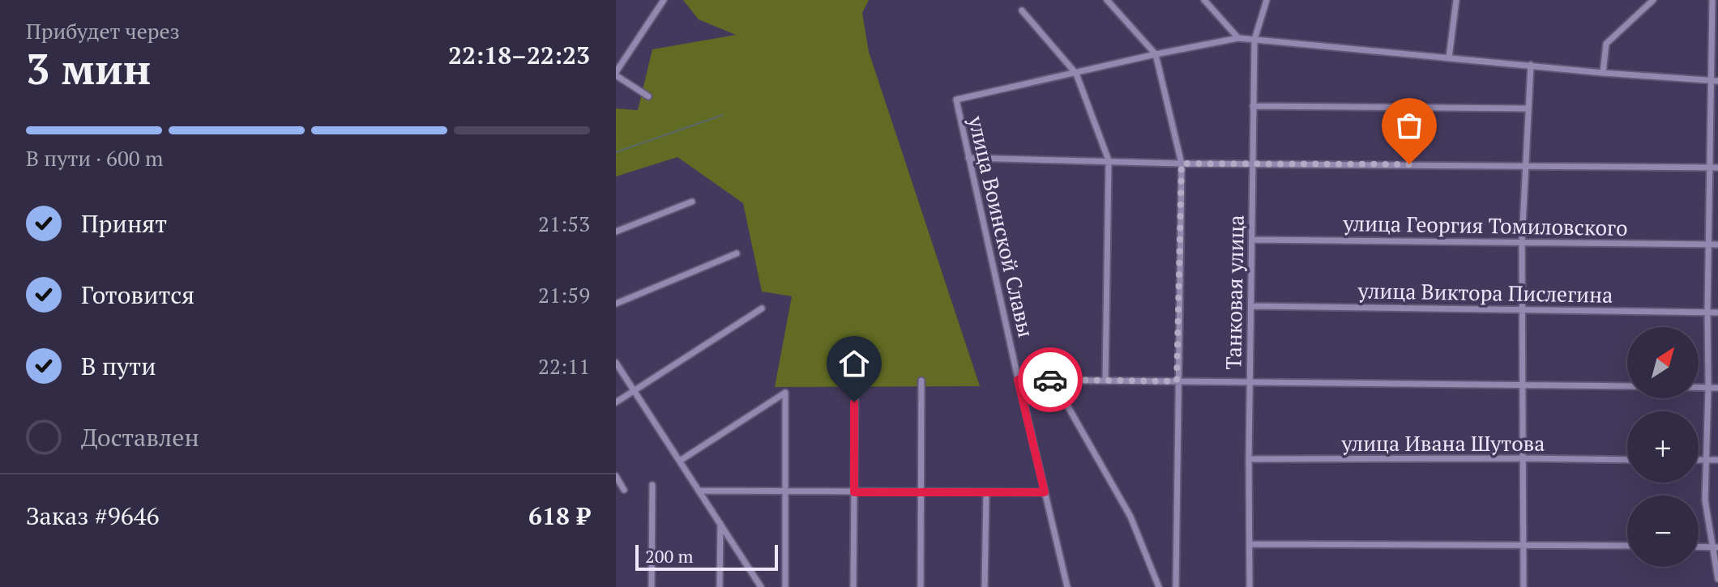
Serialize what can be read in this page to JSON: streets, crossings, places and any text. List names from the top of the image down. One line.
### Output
{"streets":{"street":["улица Георгия Томиловского","улица Воинской Славы","Танковая улица","улица Виктора Пислегина","улица Ивана Шутова"]},"crossings":[["улица Георгия Томиловского","Танковая улица"],["Танковая улица","улица Виктора Пислегина"],["Танковая улица","улица Ивана Шутова"]],"scale_bar":"200 m","north":"top right","page":{"heading":["3 мин","Прибудет через","22:18–22:23"],"panel":["Заказ #9646","618 ₽"],"bar":"В пути · 600 m","list":[["Принят","21:53"],["Готовится","21:59"],["В пути","22:11"],"Доставлен"],"map_buttons":["+","−"],"scale":"200 m"}}
